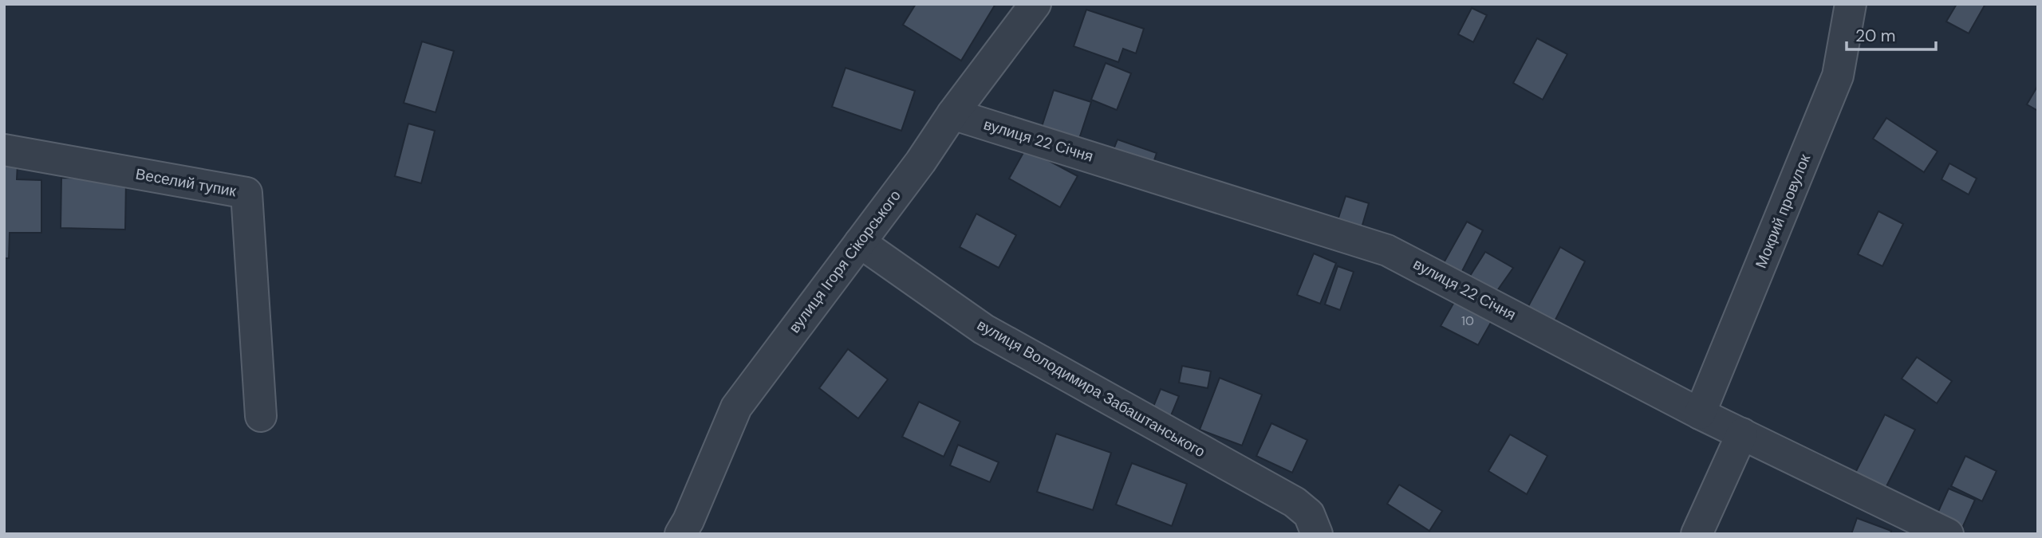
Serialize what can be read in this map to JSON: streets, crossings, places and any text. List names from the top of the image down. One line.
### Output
{"streets":{"street":["вулиця 22 Січня","Веселий тупик","Мокрий провулок","вулиця Ігоря Сікорського","вулиця Володимира Забаштанського"]},"crossings":[["вулиця 22 Січня","Мокрий провулок"],["вулиця 22 Січня","вулиця Ігоря Сікорського"],["вулиця Ігоря Сікорського","вулиця Володимира Забаштанського"]],"house_numbers":["10"],"scale_bar":"20 m"}
